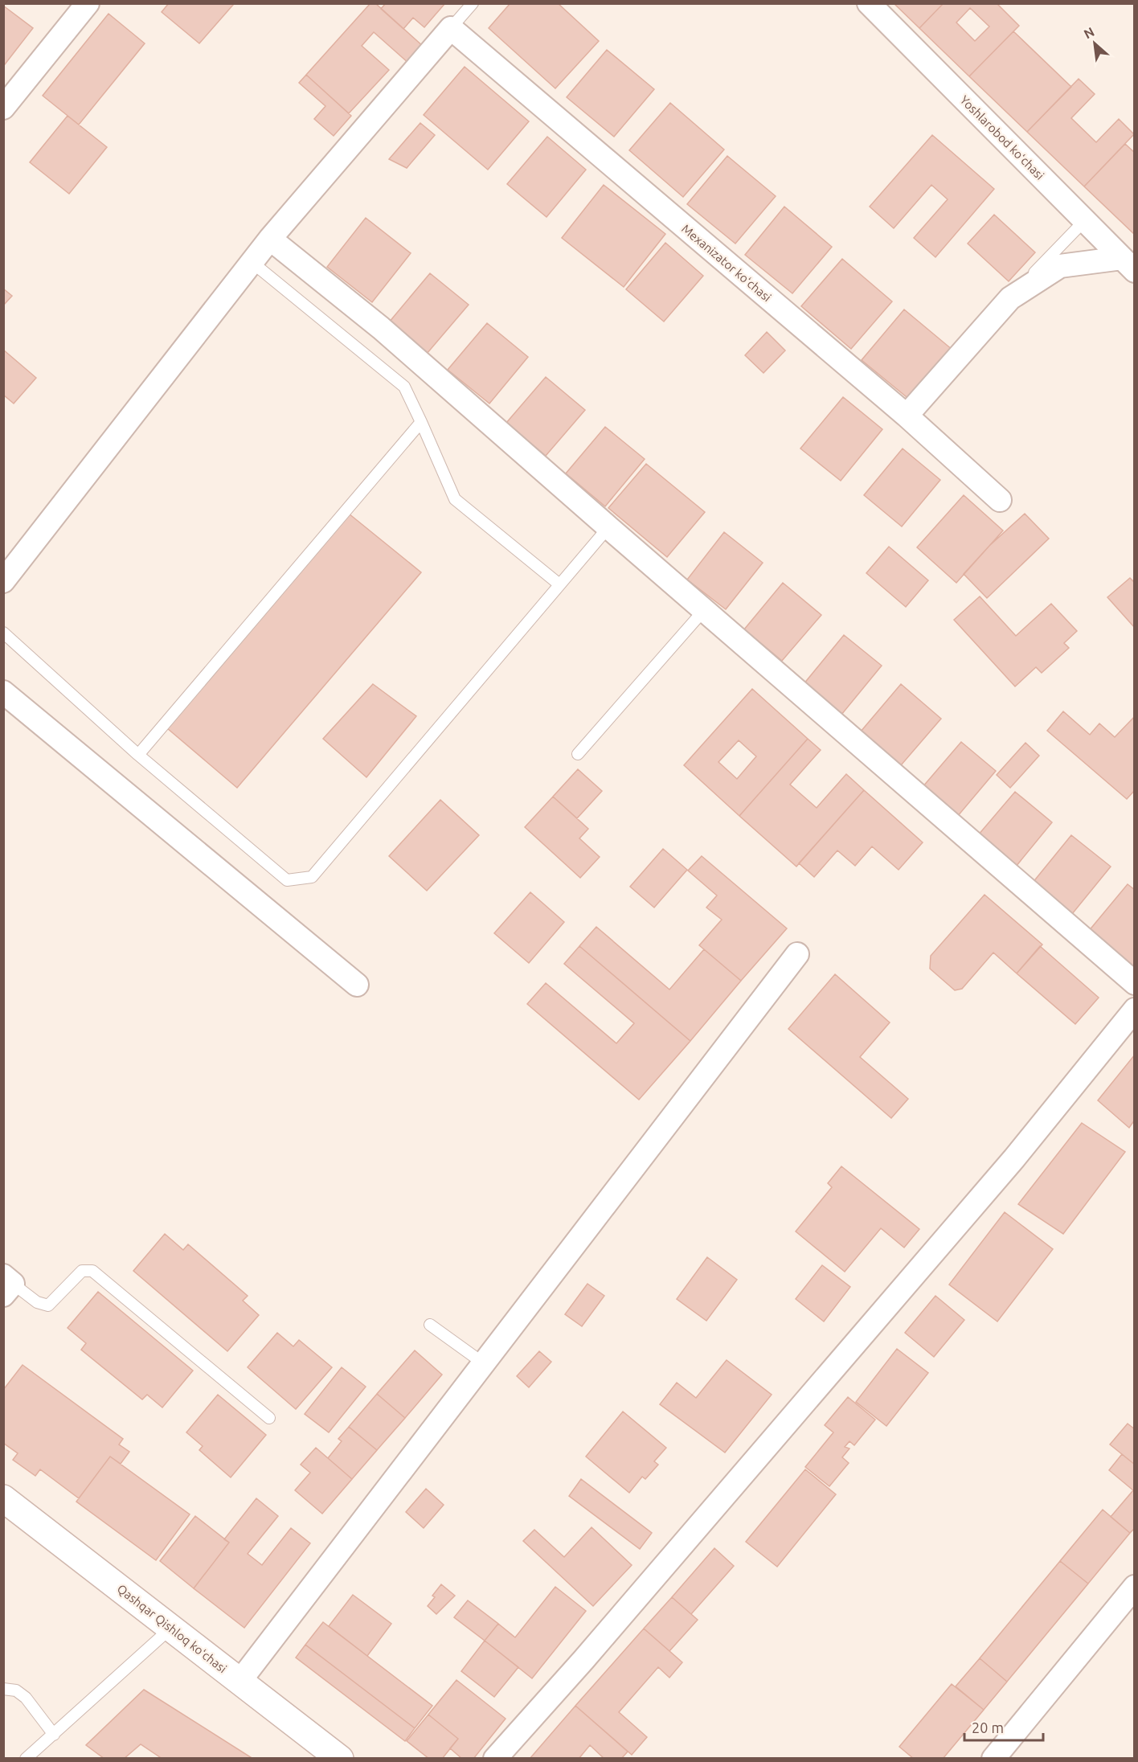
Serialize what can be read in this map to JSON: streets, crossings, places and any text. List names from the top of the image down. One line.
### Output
{"streets":{"main road":["Qashqar Qishloq koʻchasi"],"street":["Yoshlarobod koʻchasi","Mexanizator koʻchasi"]},"scale_bar":"20 m","north":"top left"}
